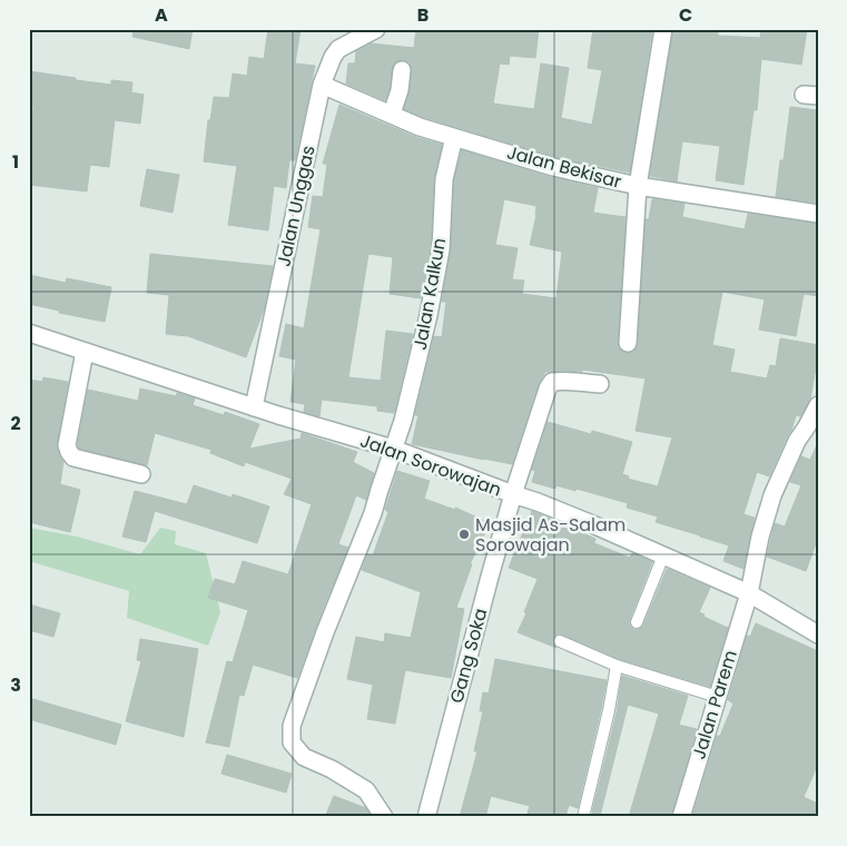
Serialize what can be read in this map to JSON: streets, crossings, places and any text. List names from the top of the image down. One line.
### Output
{"streets":{"street":["Jalan Bekisar","Jalan Unggas","Jalan Kalkun","Jalan Sorowajan","Gang Soka","Jalan Parem"]},"crossings":[["Jalan Bekisar","Jalan Unggas"],["Jalan Bekisar","Jalan Kalkun"],["Jalan Unggas","Jalan Sorowajan"],["Jalan Kalkun","Jalan Sorowajan"],["Jalan Sorowajan","Gang Soka"],["Jalan Sorowajan","Jalan Parem"]],"places":["Masjid As-Salam Sorowajan"],"grid":{"columns":["A","B","C"],"rows":["1","2","3"]}}
